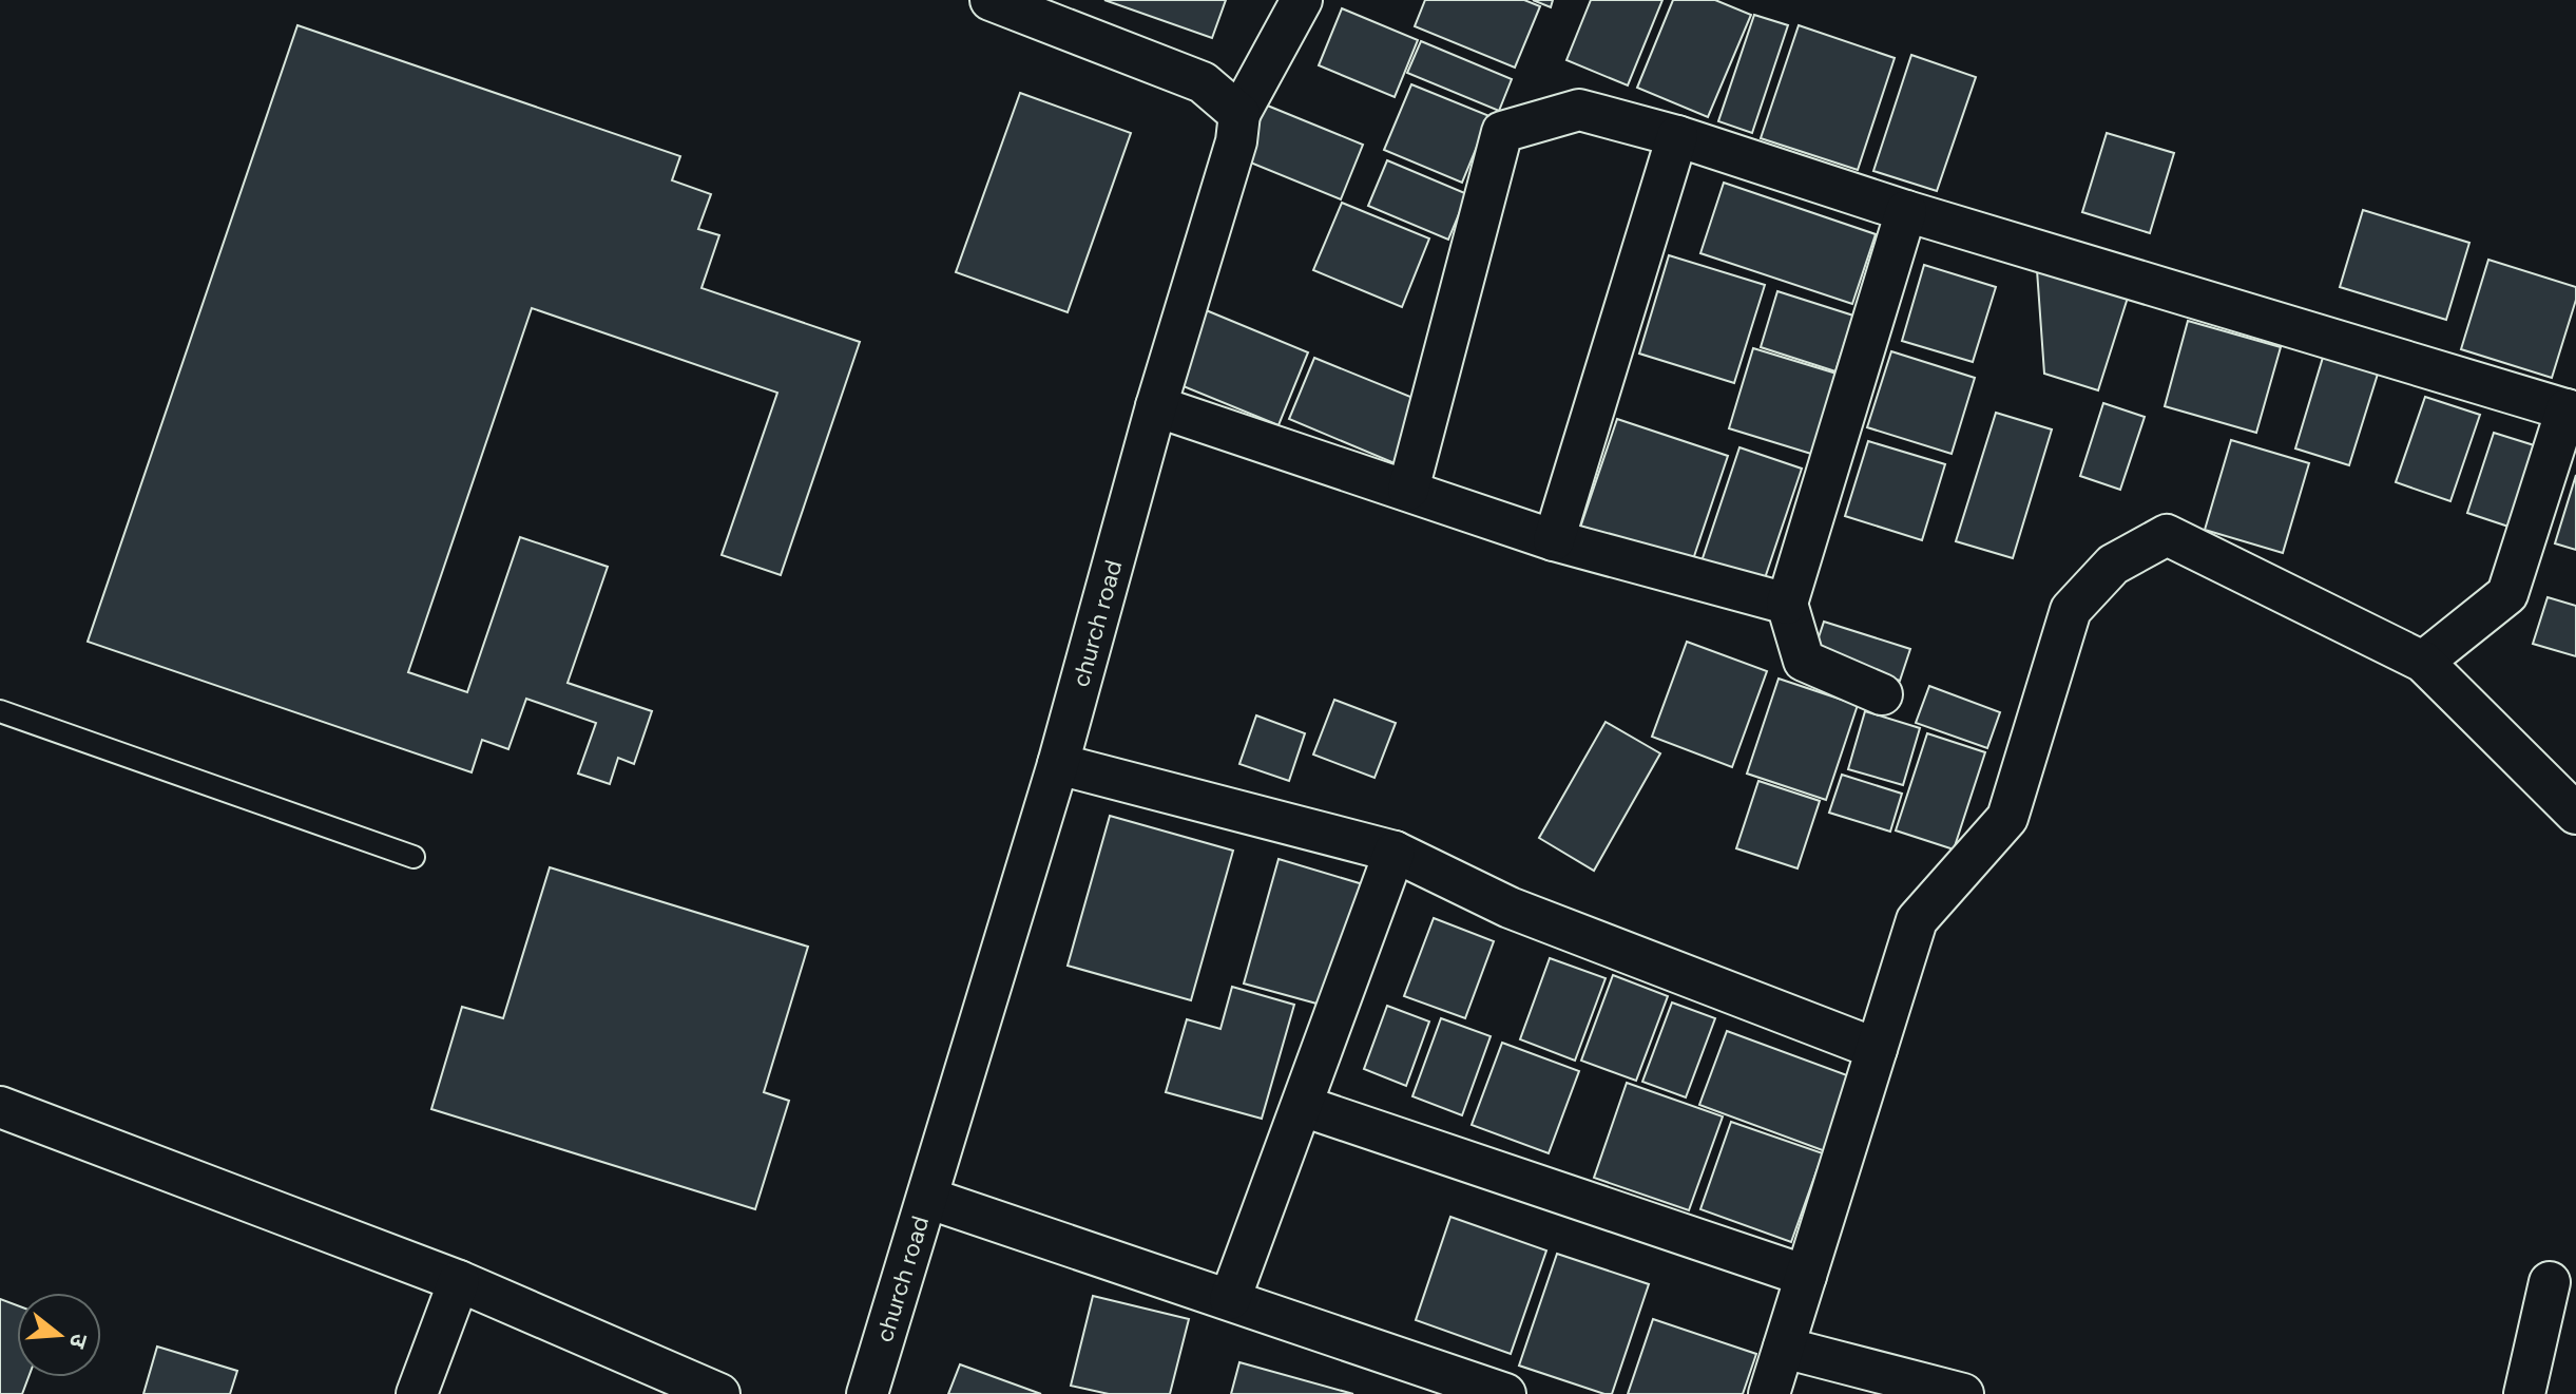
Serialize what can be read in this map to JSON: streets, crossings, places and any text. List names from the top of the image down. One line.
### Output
{"streets":{"street":["church road"]},"north":"right"}
